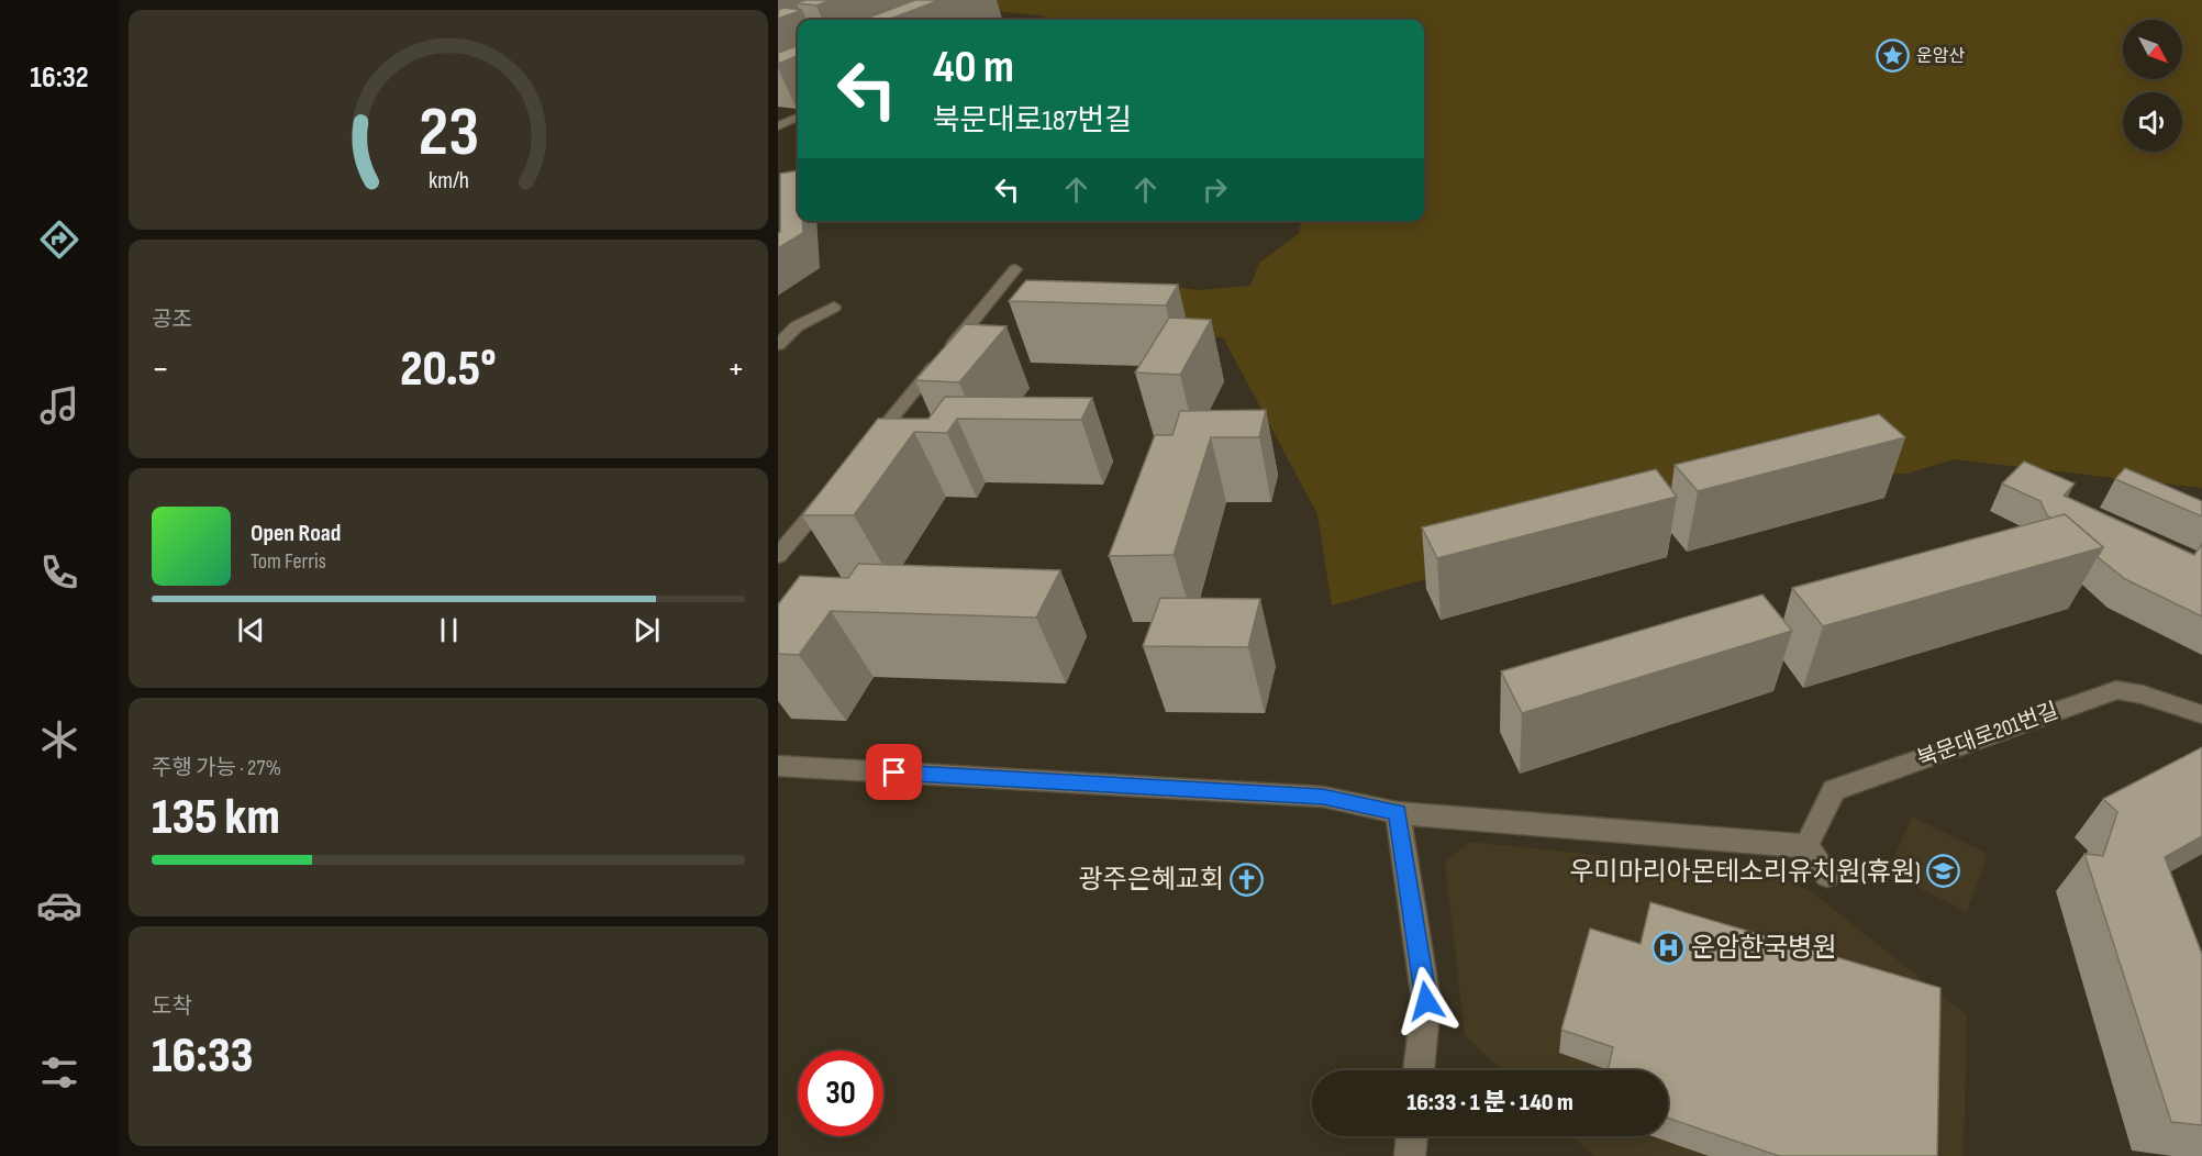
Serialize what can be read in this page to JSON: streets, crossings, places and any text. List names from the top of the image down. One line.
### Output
{"streets":{"street":["북문대로201번길"]},"places":{"place":["운암산"],"school or university":["우미마리아몬테소리유치원(휴원)"],"church":["광주은혜교회"],"hospital":["운암한국병원"]},"north":"bottom right","page":{"tabs":"16:32","turn":["40 m","북문대로187번길"],"tile":["공조",["주행 가능 · 27%","135 km"],["도착","16:33"]],"heat":["−","20.5°","+"],"song":["Open Road","Tom Ferris"],"limit":"30","trip":"16:33 · 1 분 · 140 m","gauge":["23","km/h"]}}
